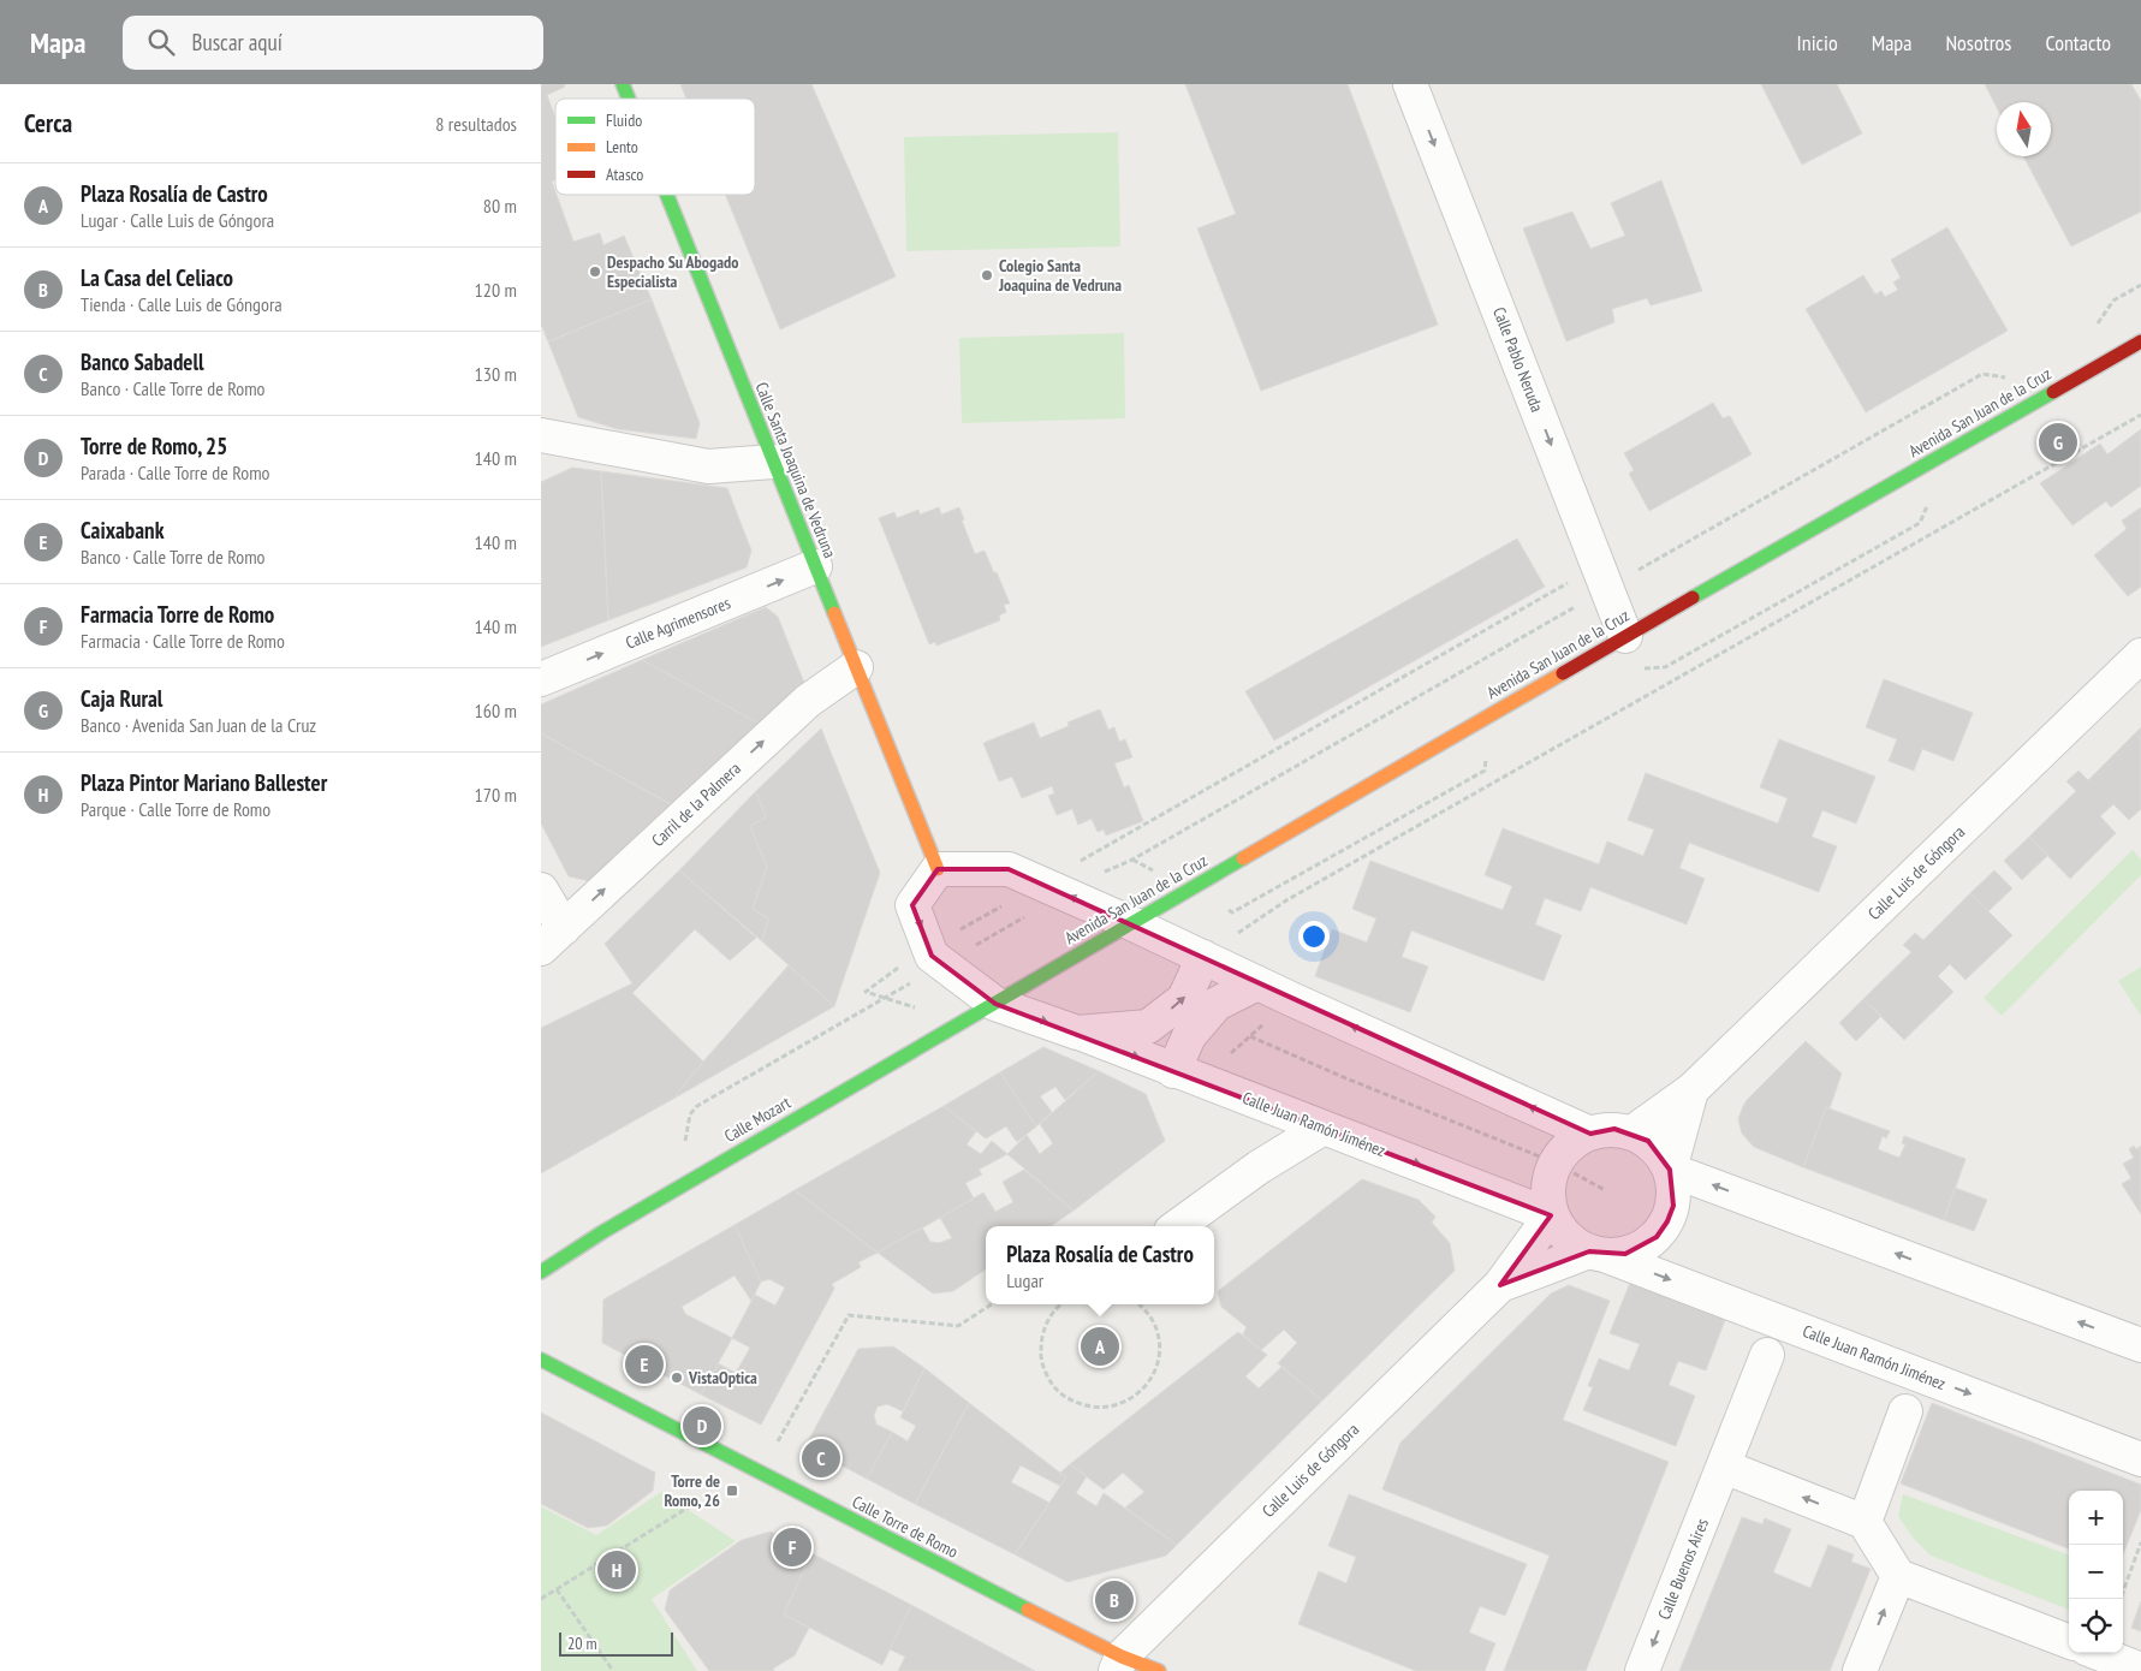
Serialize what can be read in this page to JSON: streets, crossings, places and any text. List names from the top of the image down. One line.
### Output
{"streets":{"street":["Calle Pablo Neruda","Avenida San Juan de la Cruz","Calle Santa Joaquina de Vedruna","Calle Agrimensores","Carril de la Palmera","Calle Luis de Góngora","Calle Mozart","Calle Juan Ramón Jiménez","Calle Torre de Romo","Calle Buenos Aires"]},"crossings":[["Calle Pablo Neruda","Avenida San Juan de la Cruz"],["Avenida San Juan de la Cruz","Calle Mozart"],["Avenida San Juan de la Cruz","Calle Juan Ramón Jiménez"],["Calle Santa Joaquina de Vedruna","Calle Agrimensores"],["Calle Santa Joaquina de Vedruna","Carril de la Palmera"],["Calle Santa Joaquina de Vedruna","Calle Juan Ramón Jiménez"],["Calle Luis de Góngora","Calle Juan Ramón Jiménez"],["Calle Luis de Góngora","Calle Torre de Romo"],["Calle Mozart","Calle Juan Ramón Jiménez"]],"one_way":["Calle Pablo Neruda","Calle Agrimensores","Carril de la Palmera"],"places":{"other":["Despacho Su Abogado Especialista","Colegio Santa Joaquina de Vedruna","VistaOptica"],"transit":["Torre de Romo, 26"]},"legend":["Fluido","Lento","Atasco"],"scale_bar":"20 m","north":"top","page":{"header":"Mapa","search":"Buscar aquí","nav":["Inicio","Mapa","Nosotros","Contacto"],"heading":["Cerca","8 resultados"],"list":[{"mark":"A","name":"Plaza Rosalía de Castro","note":"Lugar · Calle Luis de Góngora","value":"80 m"},{"mark":"B","name":"La Casa del Celiaco","note":"Tienda · Calle Luis de Góngora","value":"120 m"},{"mark":"C","name":"Banco Sabadell","note":"Banco · Calle Torre de Romo","value":"130 m"},{"mark":"D","name":"Torre de Romo, 25","note":"Parada · Calle Torre de Romo","value":"140 m"},{"mark":"E","name":"Caixabank","note":"Banco · Calle Torre de Romo","value":"140 m"},{"mark":"F","name":"Farmacia Torre de Romo","note":"Farmacia · Calle Torre de Romo","value":"140 m"},{"mark":"G","name":"Caja Rural","note":"Banco · Avenida San Juan de la Cruz","value":"160 m"},{"mark":"H","name":"Plaza Pintor Mariano Ballester","note":"Parque · Calle Torre de Romo","value":"170 m"}],"pins":["G","A","E","D","C","F","H","B"],"popup":["Plaza Rosalía de Castro","Lugar"],"map_buttons":["+","−"],"scale":"20 m"}}
